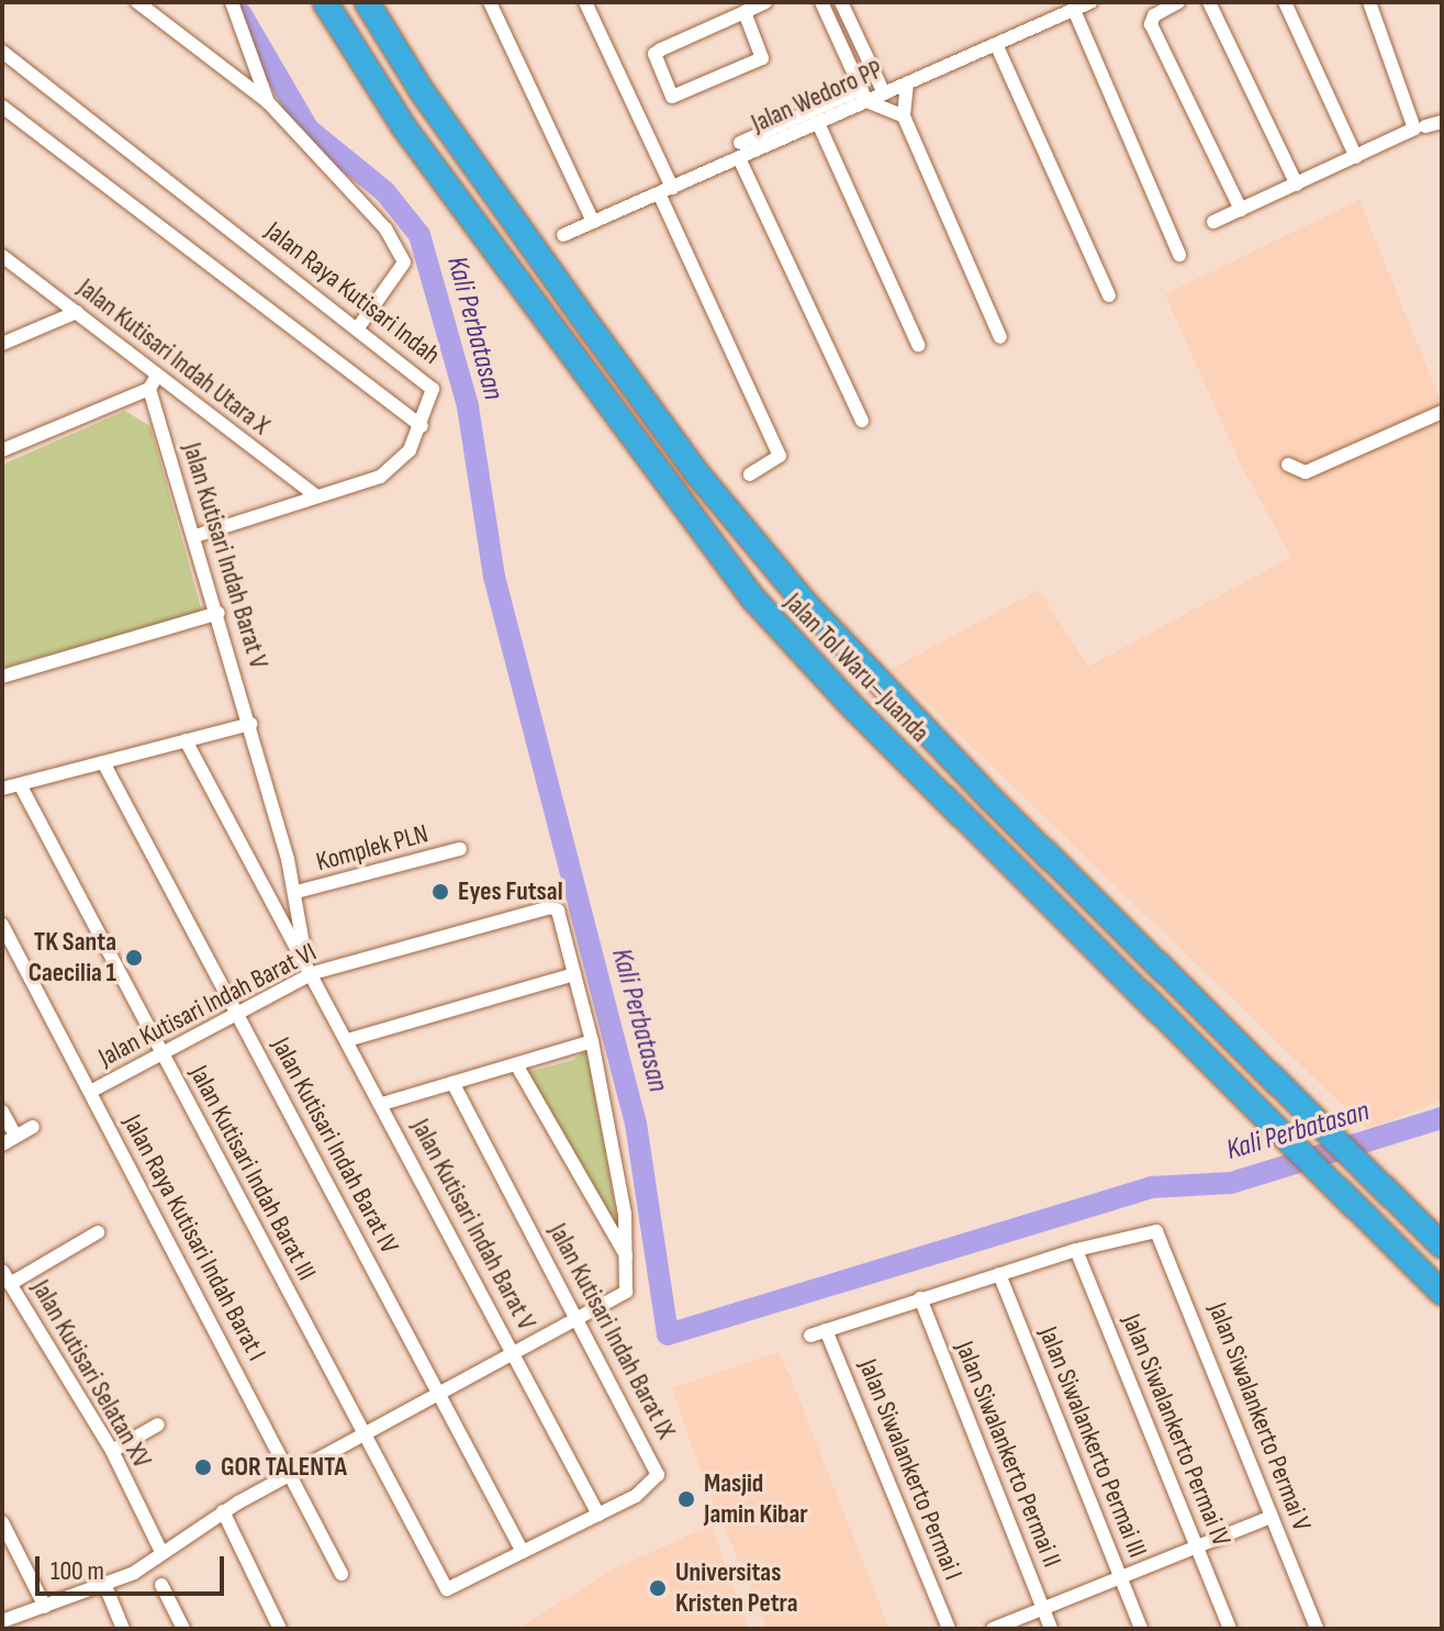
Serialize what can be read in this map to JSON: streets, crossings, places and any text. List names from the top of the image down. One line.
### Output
{"streets":{"highway":["Jalan Tol Waru–Juanda"],"street":["Jalan Wedoro PP","Jalan Raya Kutisari Indah","Jalan Kutisari Indah Utara X","Jalan Kutisari Indah Barat V","Komplek PLN","Jalan Kutisari Indah Barat VI","Jalan Kutisari Indah Barat IV","Jalan Kutisari Indah Barat III","Jalan Raya Kutisari Indah Barat I","Jalan Kutisari Indah Barat IX","Jalan Kutisari Selatan XV","Jalan Siwalankerto Permai V","Jalan Siwalankerto Permai IV","Jalan Siwalankerto Permai III","Jalan Siwalankerto Permai II","Jalan Siwalankerto Permai I"]},"crossings":[["Jalan Kutisari Indah Barat V","Komplek PLN"],["Jalan Kutisari Indah Barat V","Jalan Kutisari Indah Barat VI"],["Jalan Kutisari Indah Barat V","Jalan Kutisari Indah Barat IX"],["Jalan Kutisari Indah Barat VI","Jalan Kutisari Indah Barat IV"],["Jalan Kutisari Indah Barat VI","Jalan Kutisari Indah Barat III"],["Jalan Kutisari Indah Barat VI","Jalan Raya Kutisari Indah Barat I"],["Jalan Kutisari Indah Barat IV","Jalan Kutisari Indah Barat IX"],["Jalan Kutisari Indah Barat III","Jalan Kutisari Indah Barat IX"],["Jalan Siwalankerto Permai V","Jalan Siwalankerto Permai IV"]],"water":["Kali Perbatasan"],"places":["Eyes Futsal","TK Santa Caecilia 1","GOR TALENTA","Masjid Jamin Kibar","Universitas Kristen Petra"],"scale_bar":"100 m"}
